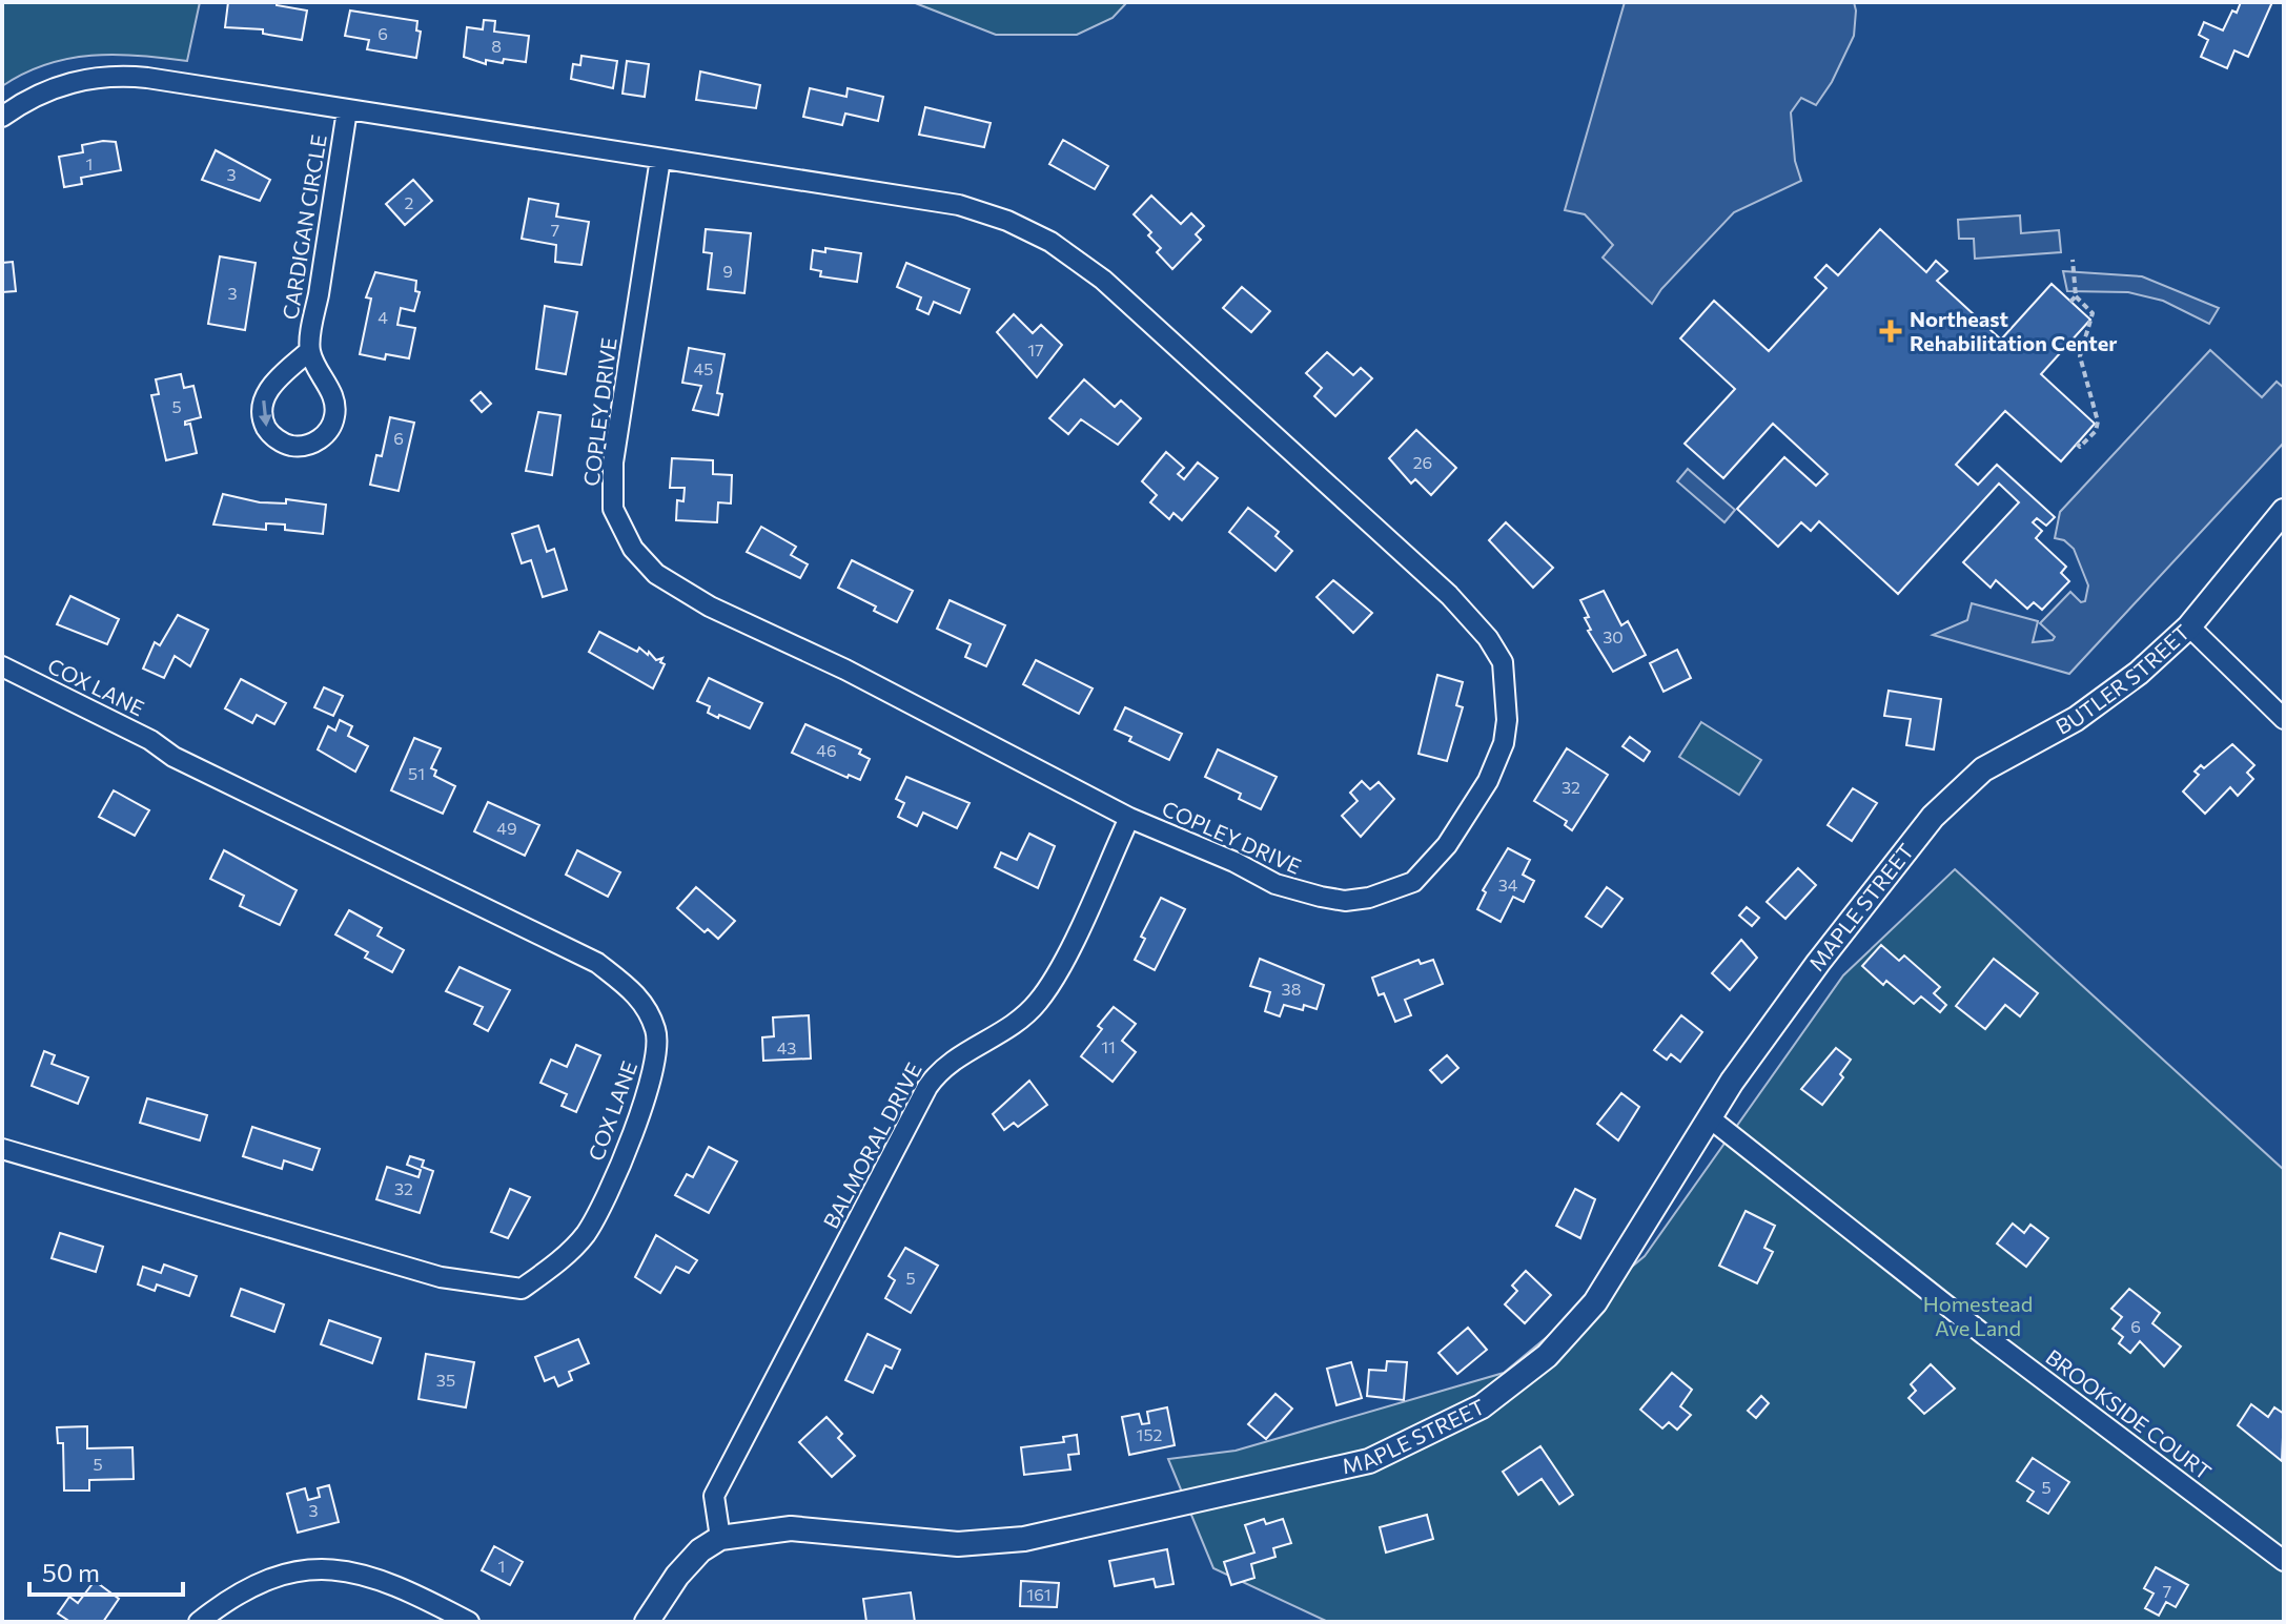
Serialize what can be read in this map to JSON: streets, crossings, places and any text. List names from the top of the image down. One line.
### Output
{"streets":{"street":["CARDIGAN CIRCLE","COPLEY DRIVE","BUTLER STREET","COX LANE","MAPLE STREET","BALMORAL DRIVE","BROOKSIDE COURT"]},"crossings":[["CARDIGAN CIRCLE","COPLEY DRIVE"],["COPLEY DRIVE","BALMORAL DRIVE"],["BUTLER STREET","MAPLE STREET"],["MAPLE STREET","BALMORAL DRIVE"],["MAPLE STREET","BROOKSIDE COURT"]],"parks":["Homestead Ave Land"],"places":{"health":["Northeast Rehabilitation Center"]},"house_numbers":["6","8","1","3","2","7","9","3","4","17","45","5","6","26","30","46","51","32","49","34","38","11","43","32","5","6","35","152","5","5","3","1","7","161"],"scale_bar":"50 m"}
